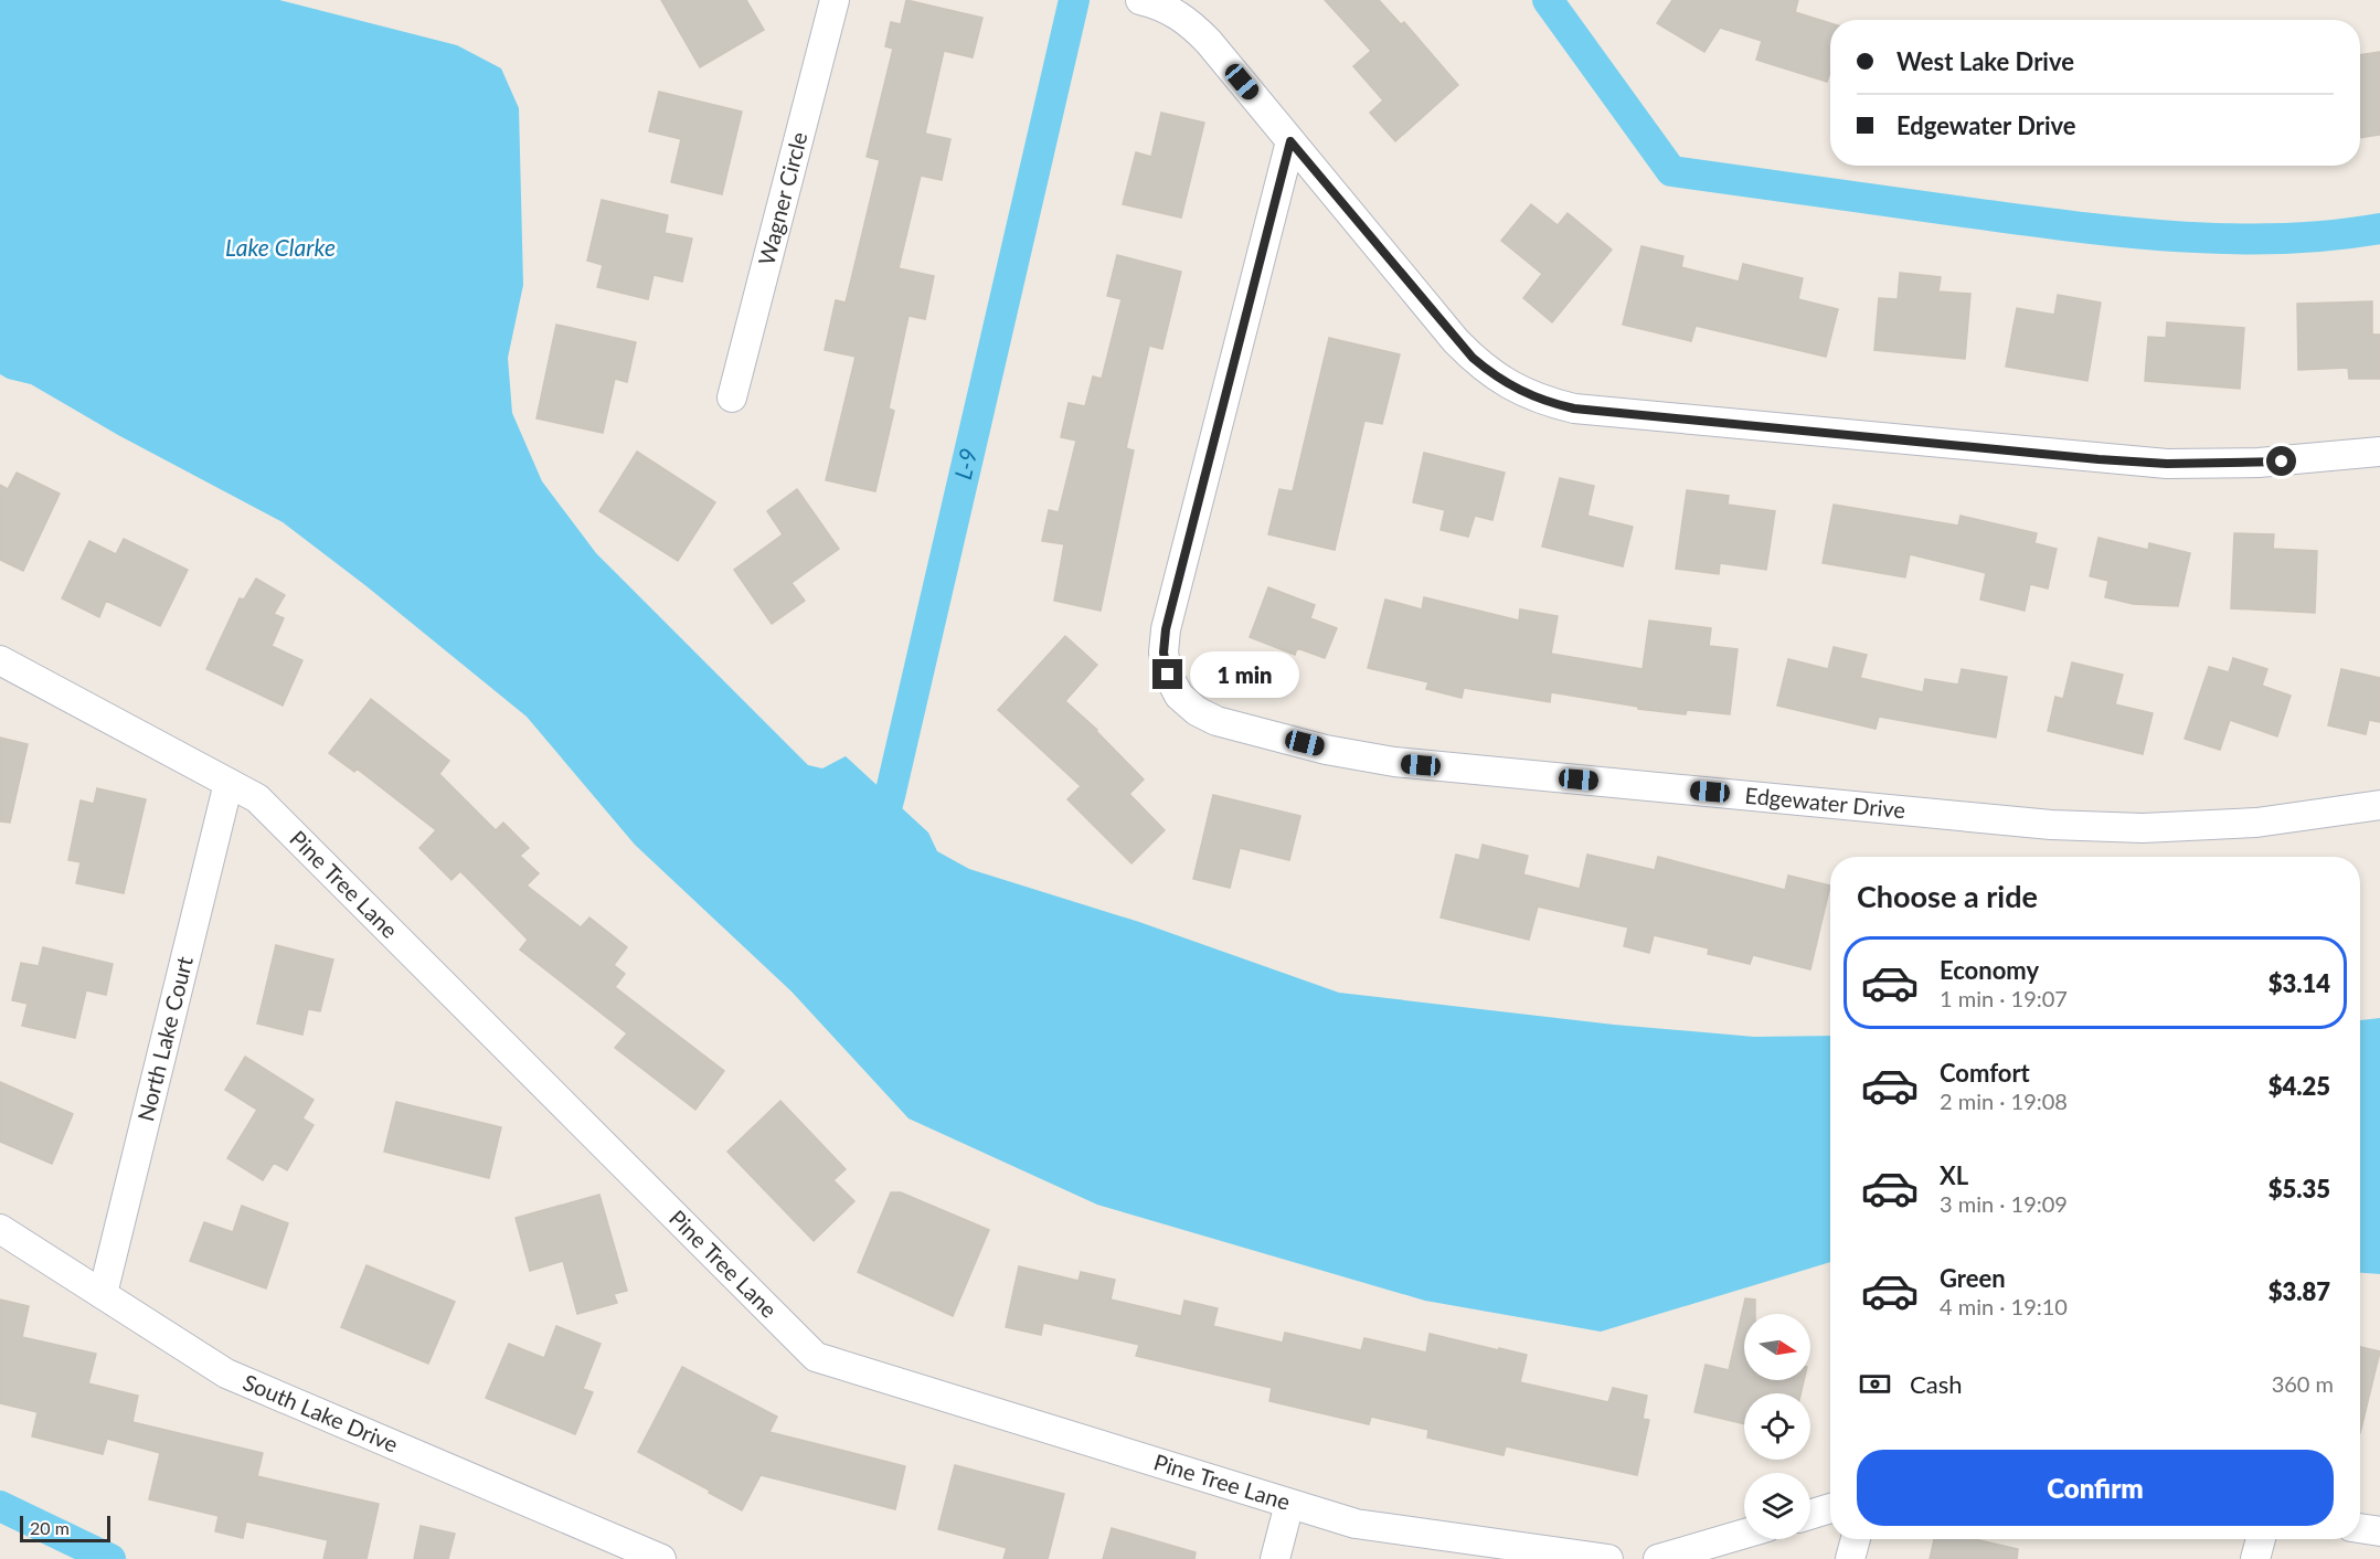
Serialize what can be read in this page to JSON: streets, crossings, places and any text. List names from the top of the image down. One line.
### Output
{"streets":{"street":["Wagner Circle","Edgewater Drive","Pine Tree Lane","North Lake Court","South Lake Drive"]},"crossings":[["Pine Tree Lane","North Lake Court"],["North Lake Court","South Lake Drive"]],"water":["Lake Clarke","L-9"],"scale_bar":"20 m","north":"right","page":{"banner":["West Lake Drive","Edgewater Drive"],"bubble":"1 min","heading":"Choose a ride","list":[{"name":"Economy","note":"1 min · 19:07","value":"$3.14"},{"name":"Comfort","note":"2 min · 19:08","value":"$4.25"},{"name":"XL","note":"3 min · 19:09","value":"$5.35"},{"name":"Green","note":"4 min · 19:10","value":"$3.87"}],"pay":["Cash","360 m"],"buttons":"Confirm","scale":"20 m"}}
